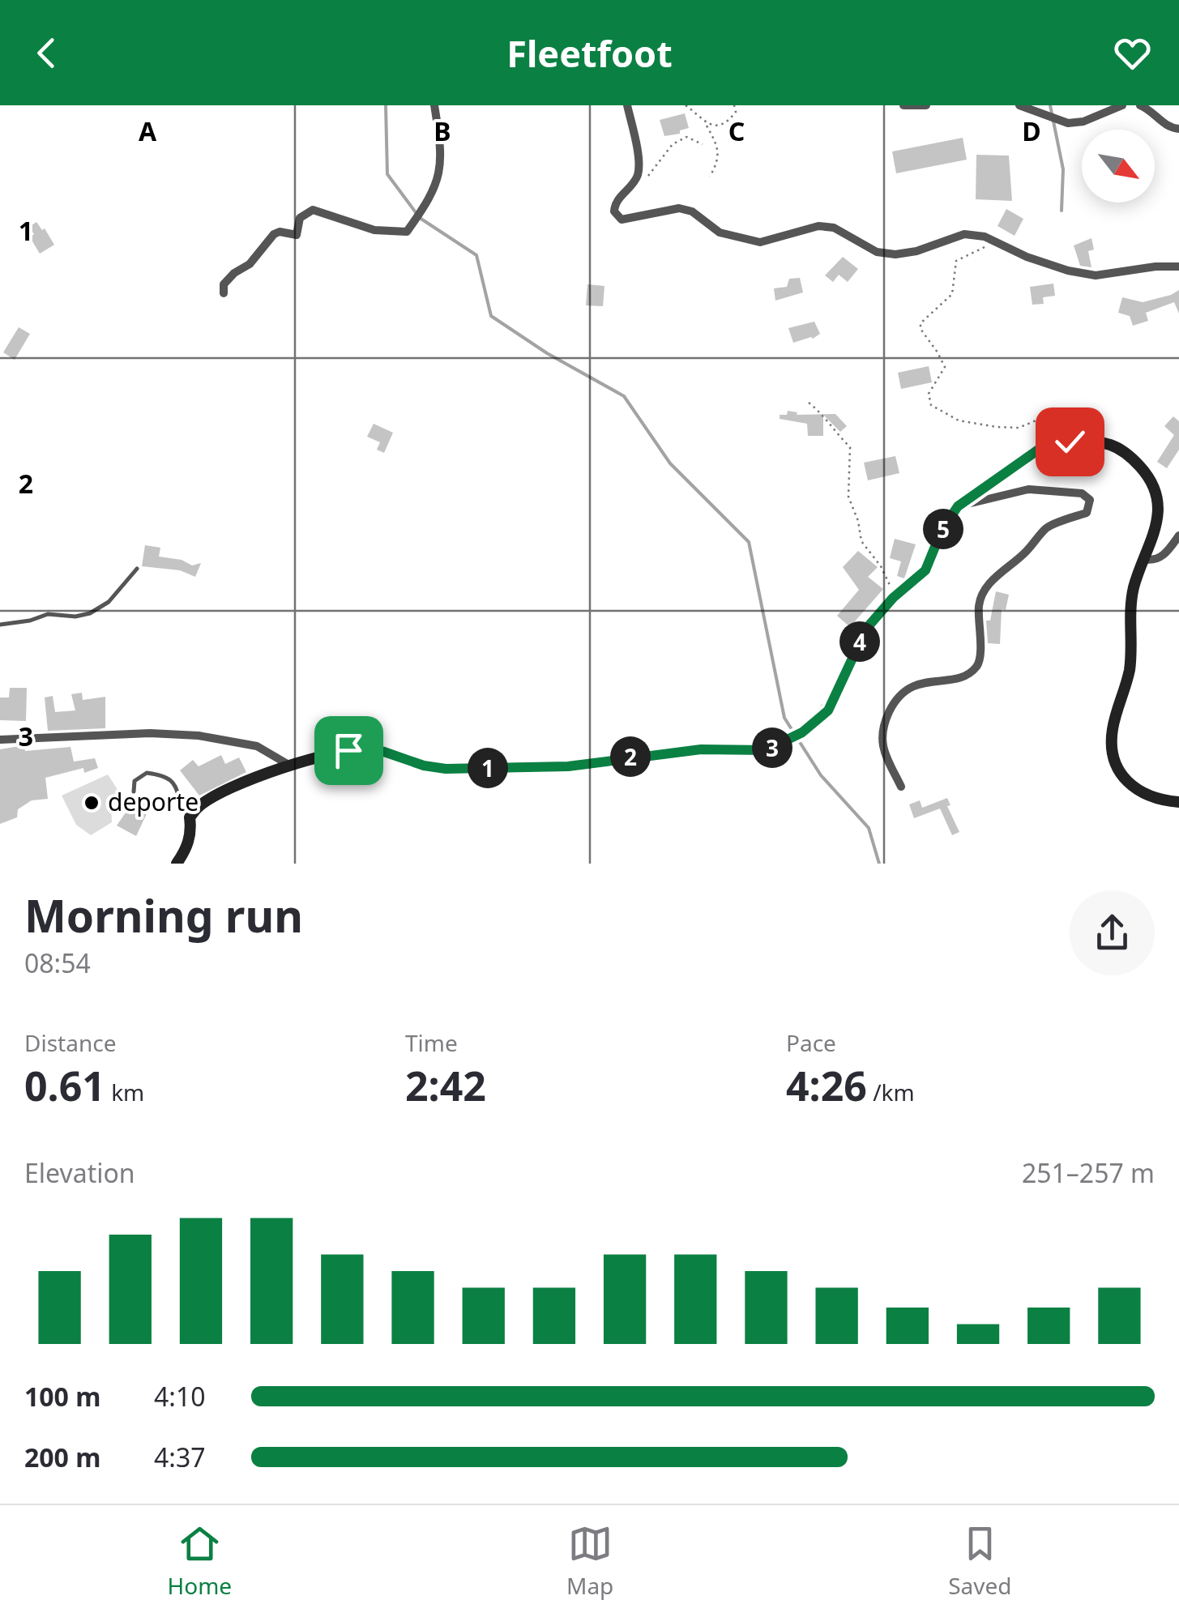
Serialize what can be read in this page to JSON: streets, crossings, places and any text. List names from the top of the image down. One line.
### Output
{"places":["deporte"],"north":"bottom right","page":{"header":"Fleetfoot","pins":["5","4","3","2","1"],"heading":["Morning run","08:54"],"stats":[["Distance","0.61 km"],["Time","2:42"],["Pace","4:26 /km"]],"chart":["Elevation","251–257 m"],"list":[{"name":"100 m","note":"4:10"},{"name":"200 m","note":"4:37"}],"tabs":["Home","Map","Saved"]},"grid":{"columns":["A","B","C","D"],"rows":["1","2","3"]}}
